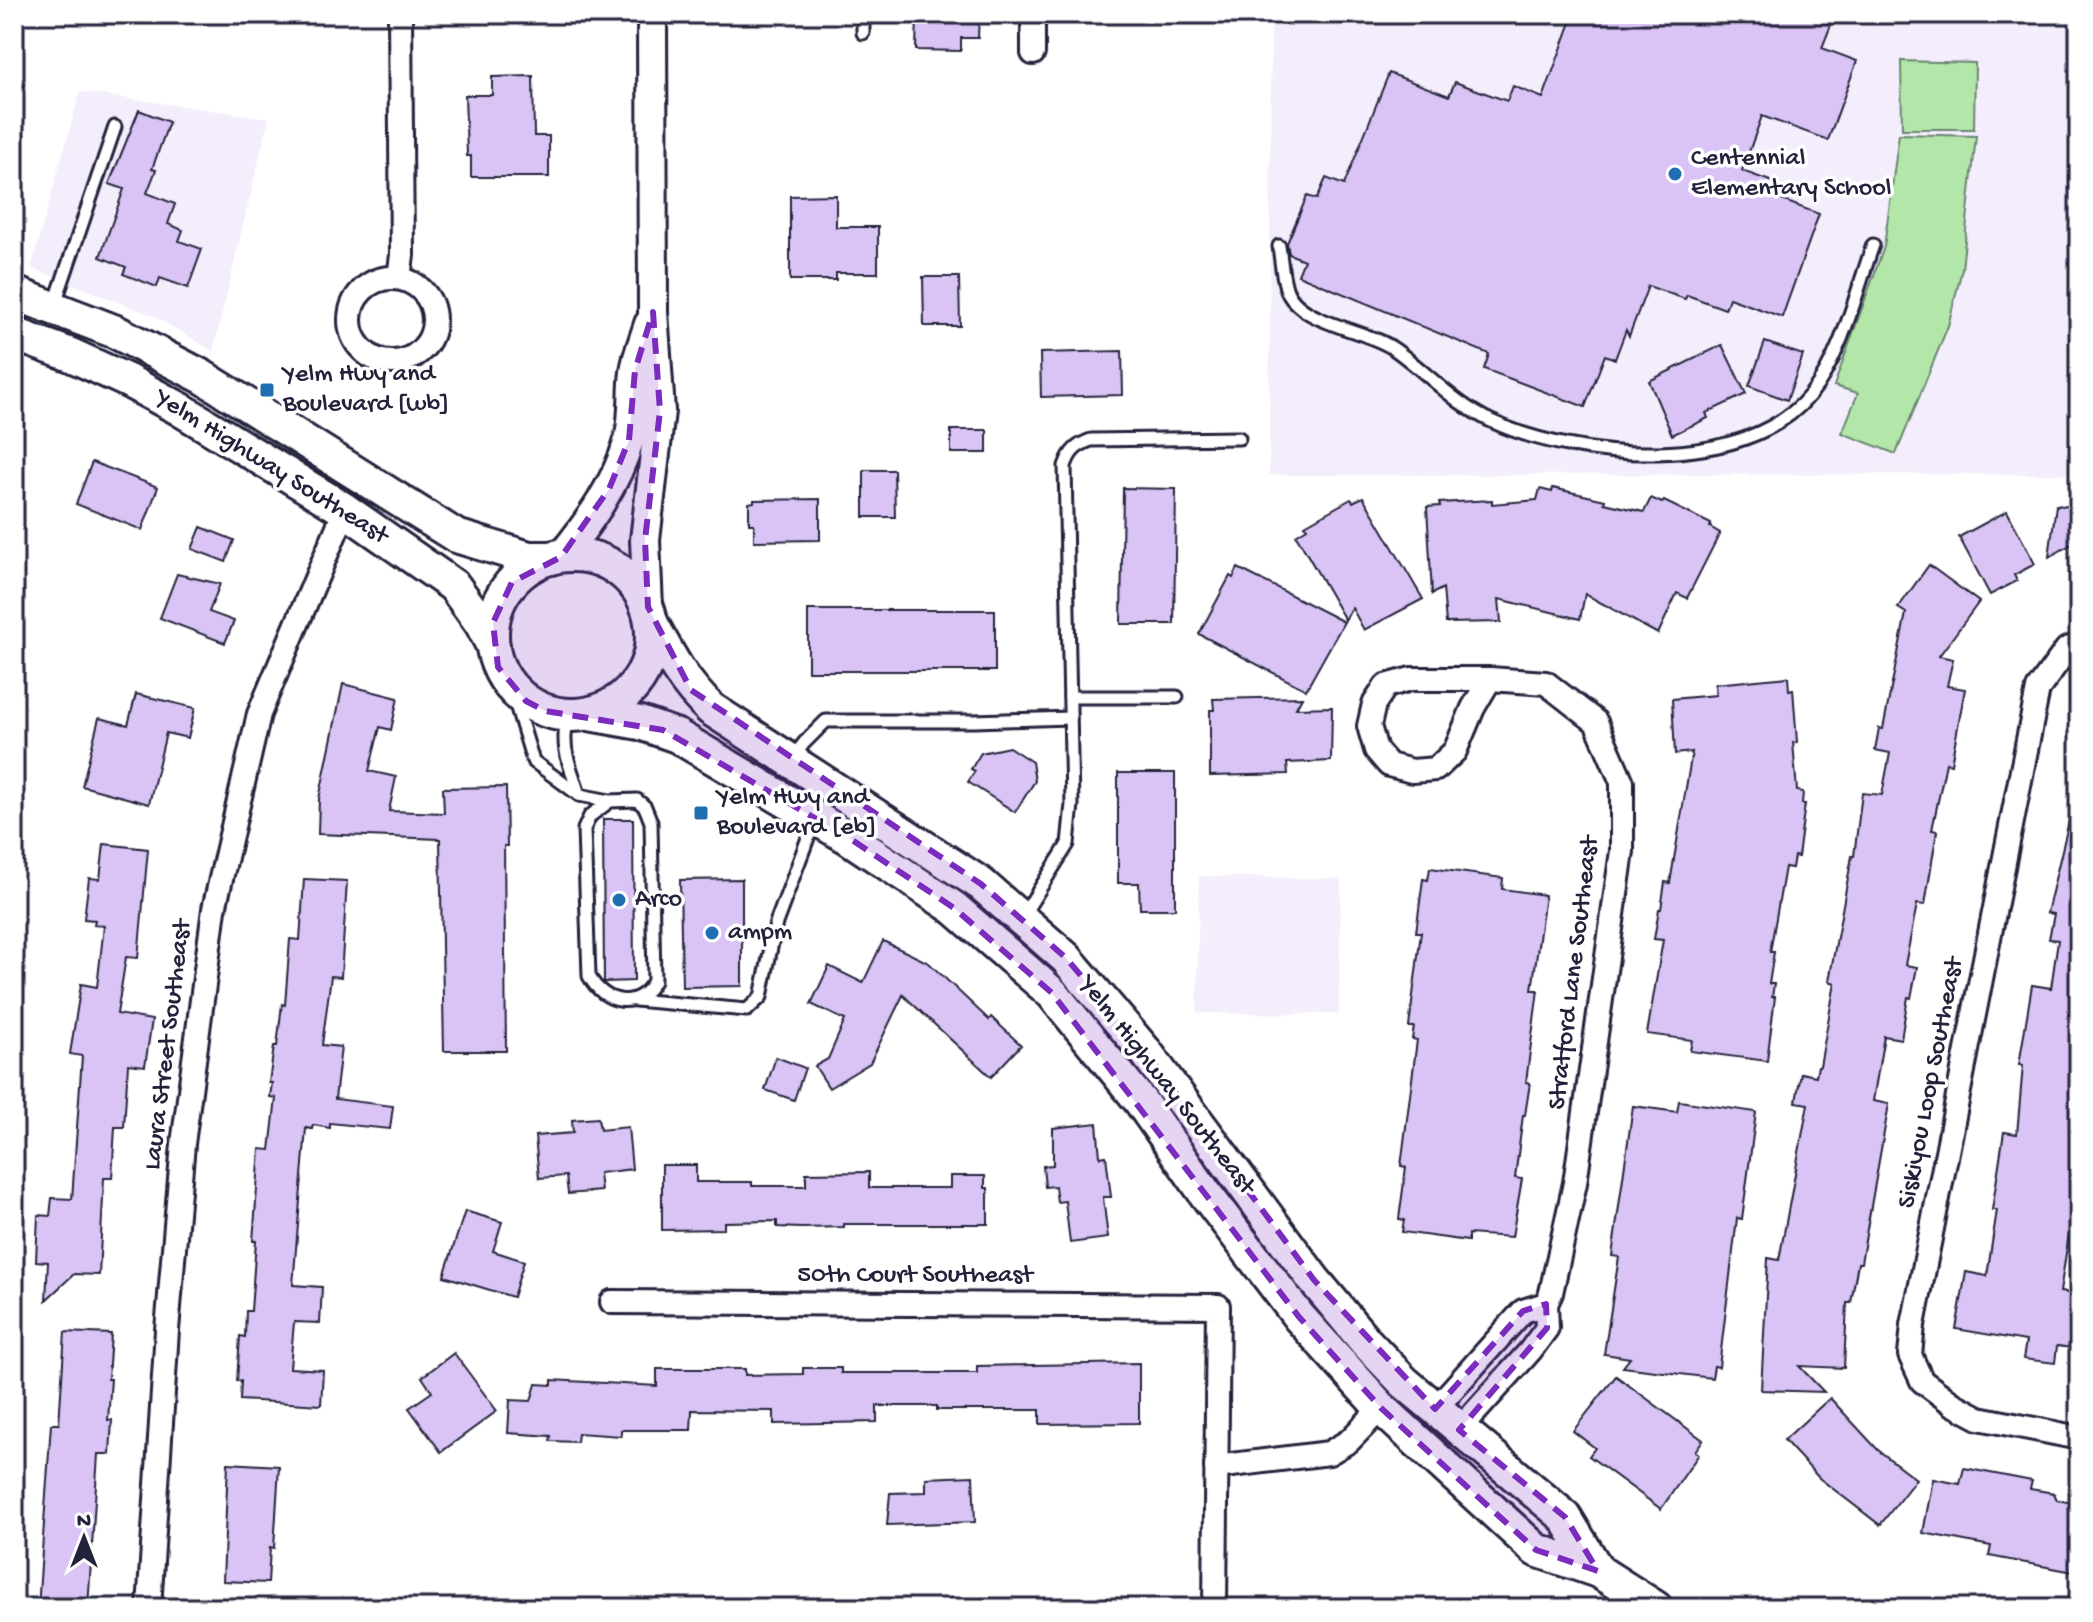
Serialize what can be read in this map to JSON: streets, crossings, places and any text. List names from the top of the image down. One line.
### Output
{"streets":{"main road":["Yelm Highway Southeast"],"street":["Stratford Lane Southeast","Laura Street Southeast","Siskiyou Loop Southeast","50th Court Southeast"]},"crossings":[["Yelm Highway Southeast","Stratford Lane Southeast"],["Yelm Highway Southeast","Laura Street Southeast"]],"places":{"other":["Centennial Elementary School","Arco","ampm"],"transit":["Yelm Hwy and Boulevard [wb]","Yelm Hwy and Boulevard [eb]"]},"north":"top"}
